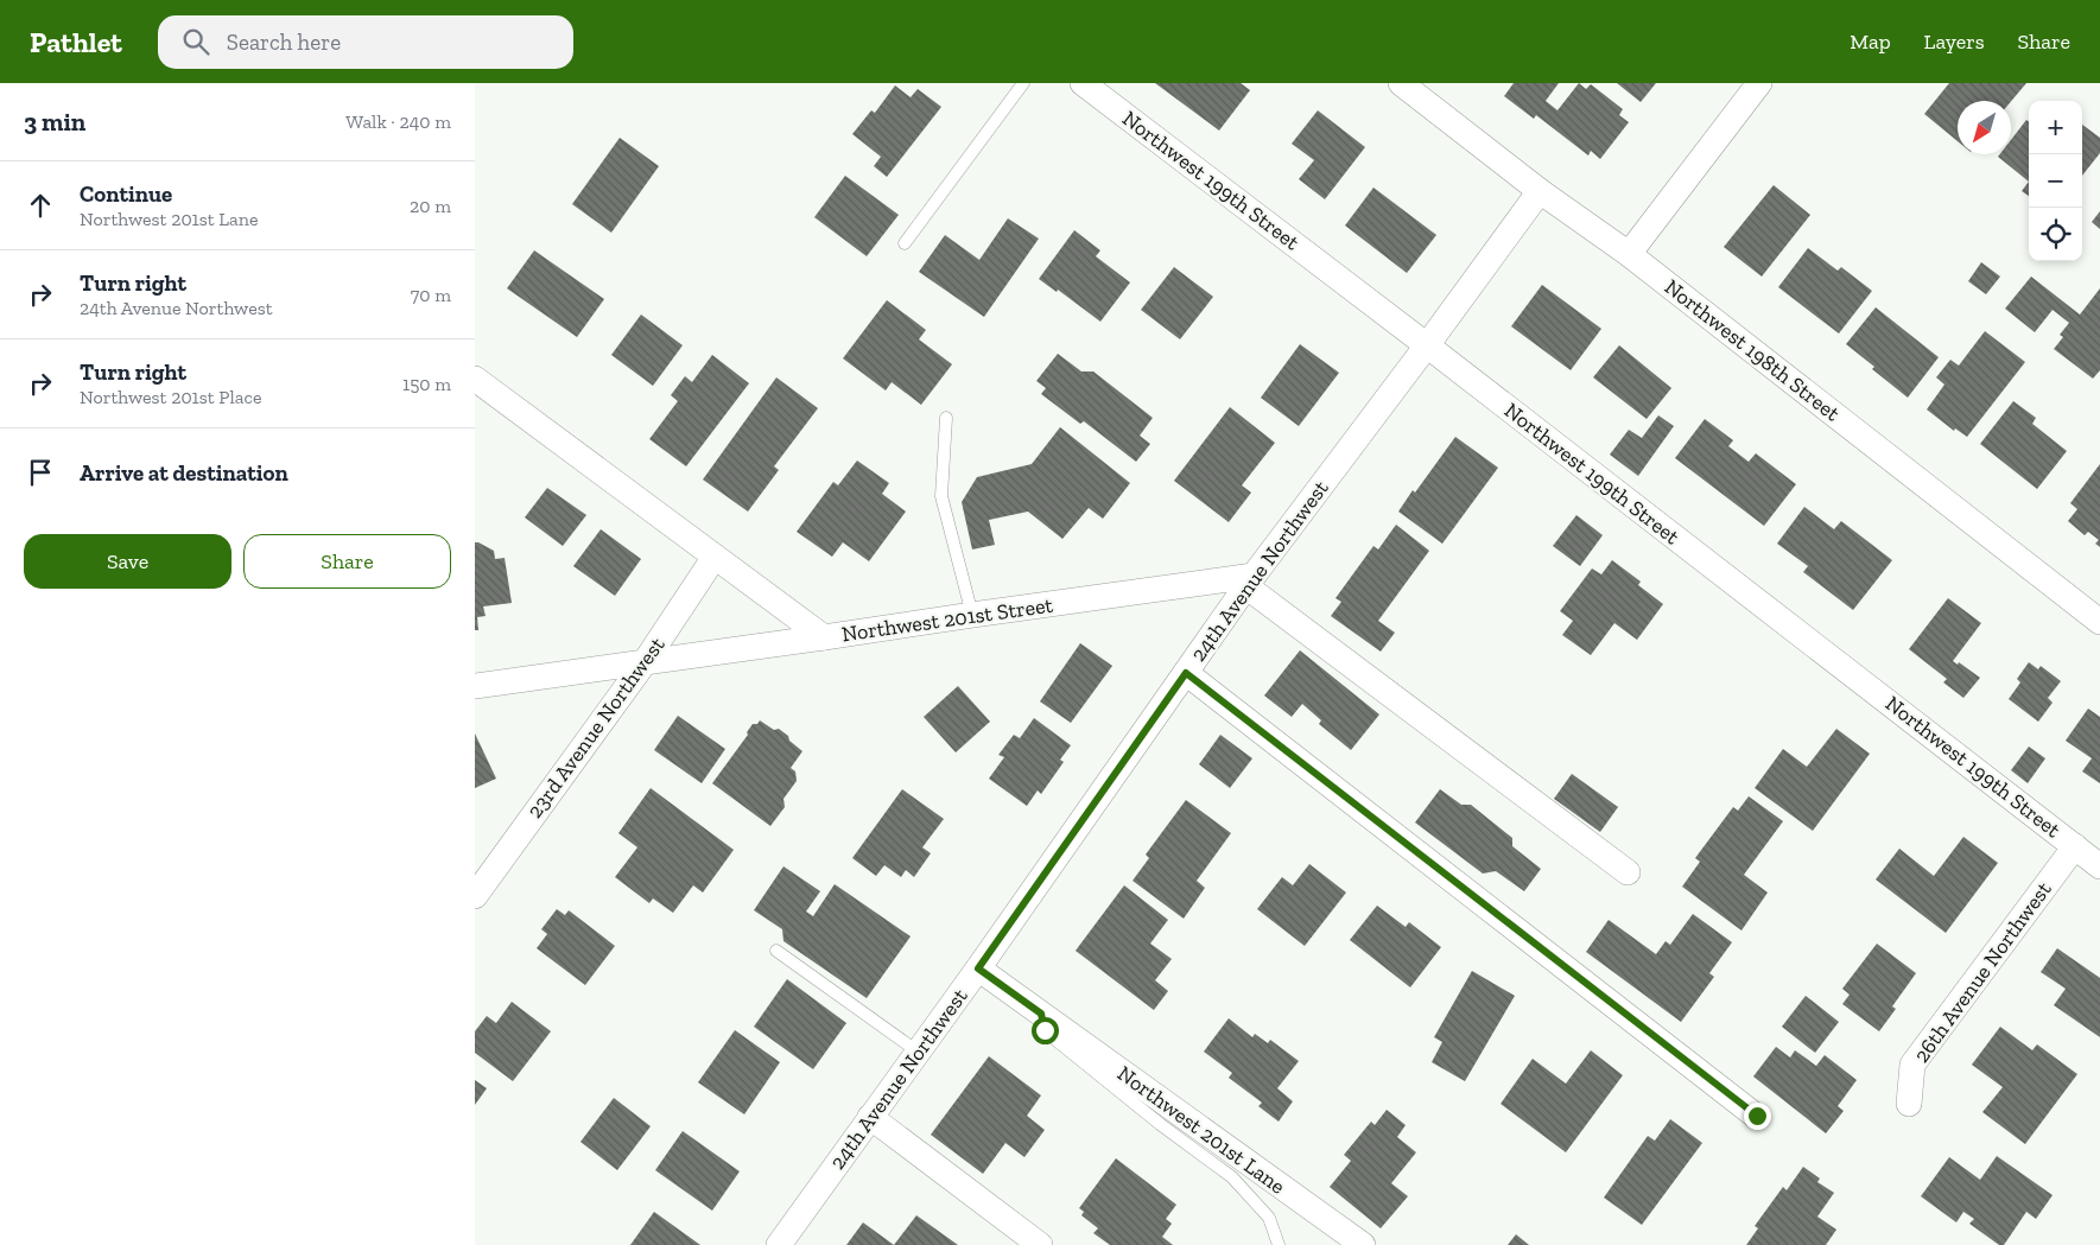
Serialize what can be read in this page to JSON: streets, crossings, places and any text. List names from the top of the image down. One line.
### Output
{"streets":{"street":["Northwest 199th Street","Northwest 198th Street","24th Avenue Northwest","Northwest 201st Street","23rd Avenue Northwest","26th Avenue Northwest","Northwest 201st Lane"]},"crossings":[["Northwest 199th Street","24th Avenue Northwest"],["Northwest 199th Street","26th Avenue Northwest"],["Northwest 198th Street","24th Avenue Northwest"],["24th Avenue Northwest","Northwest 201st Street"],["24th Avenue Northwest","Northwest 201st Lane"],["Northwest 201st Street","23rd Avenue Northwest"]],"north":"bottom left","page":{"header":"Pathlet","search":"Search here","nav":["Map","Layers","Share"],"heading":["3 min","Walk · 240 m"],"map_buttons":["+","−"],"list":[["Continue","Northwest 201st Lane","20 m"],["Turn right","24th Avenue Northwest","70 m"],["Turn right","Northwest 201st Place","150 m"],"Arrive at destination"],"buttons":["Save","Share"]}}
